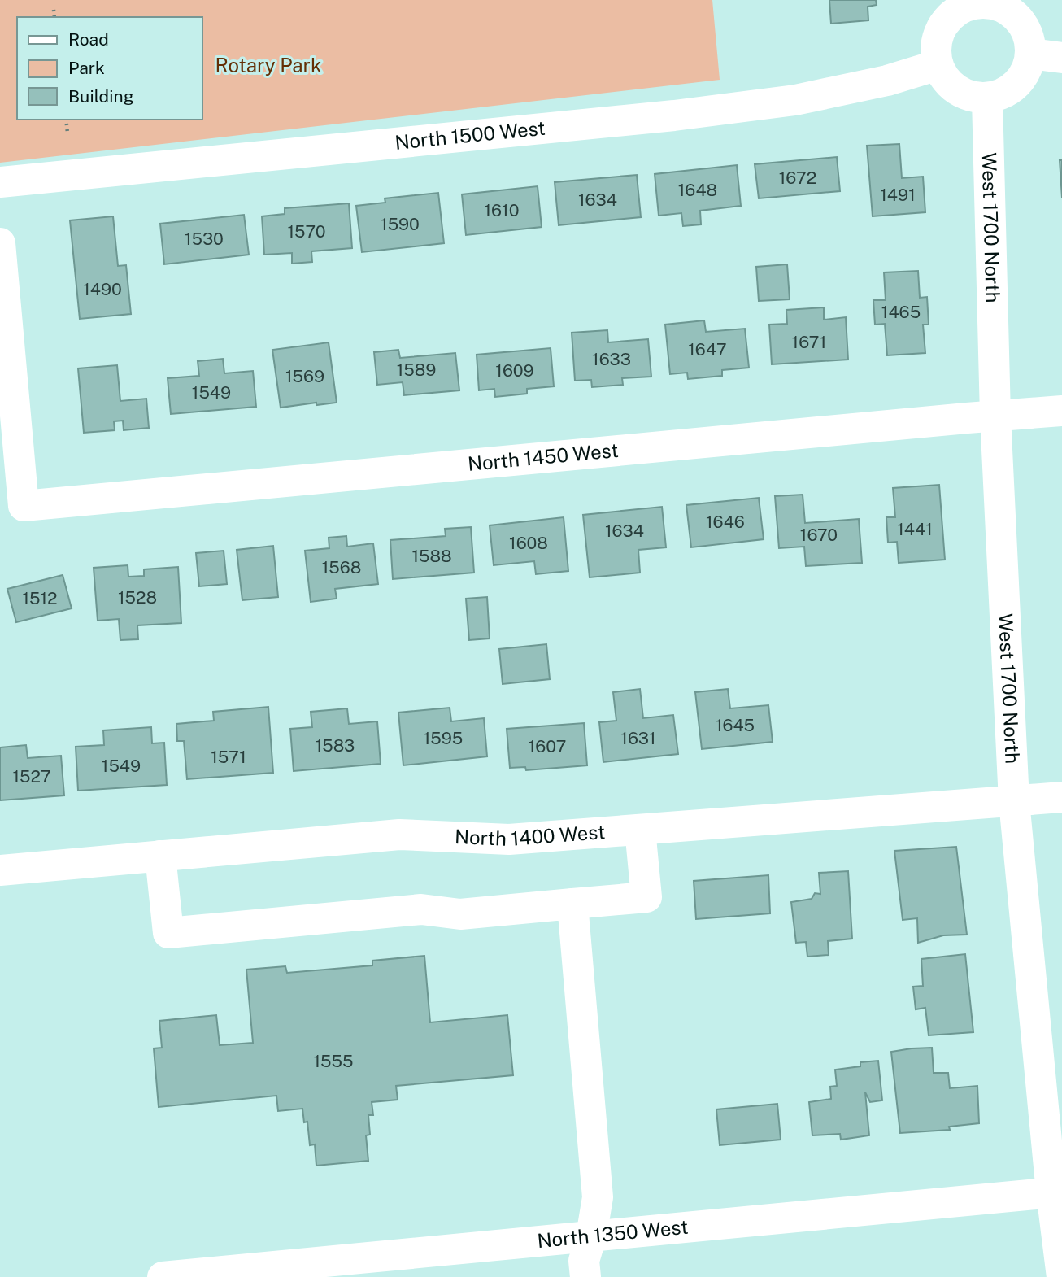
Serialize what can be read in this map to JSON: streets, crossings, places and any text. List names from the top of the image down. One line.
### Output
{"streets":{"street":["North 1500 West","West 1700 North","North 1450 West","North 1400 West","North 1350 West"]},"crossings":[["North 1500 West","West 1700 North"],["West 1700 North","North 1450 West"],["West 1700 North","North 1400 West"],["West 1700 North","North 1350 West"]],"parks":["Rotary Park"],"house_numbers":["1672","1648","1491","1634","1610","1590","1570","1530","1490","1465","1671","1647","1633","1589","1609","1569","1549","1646","1441","1634","1670","1608","1588","1568","1528","1512","1645","1595","1631","1583","1607","1571","1549","1527","1555"],"legend":["Road","Park","Building"]}
